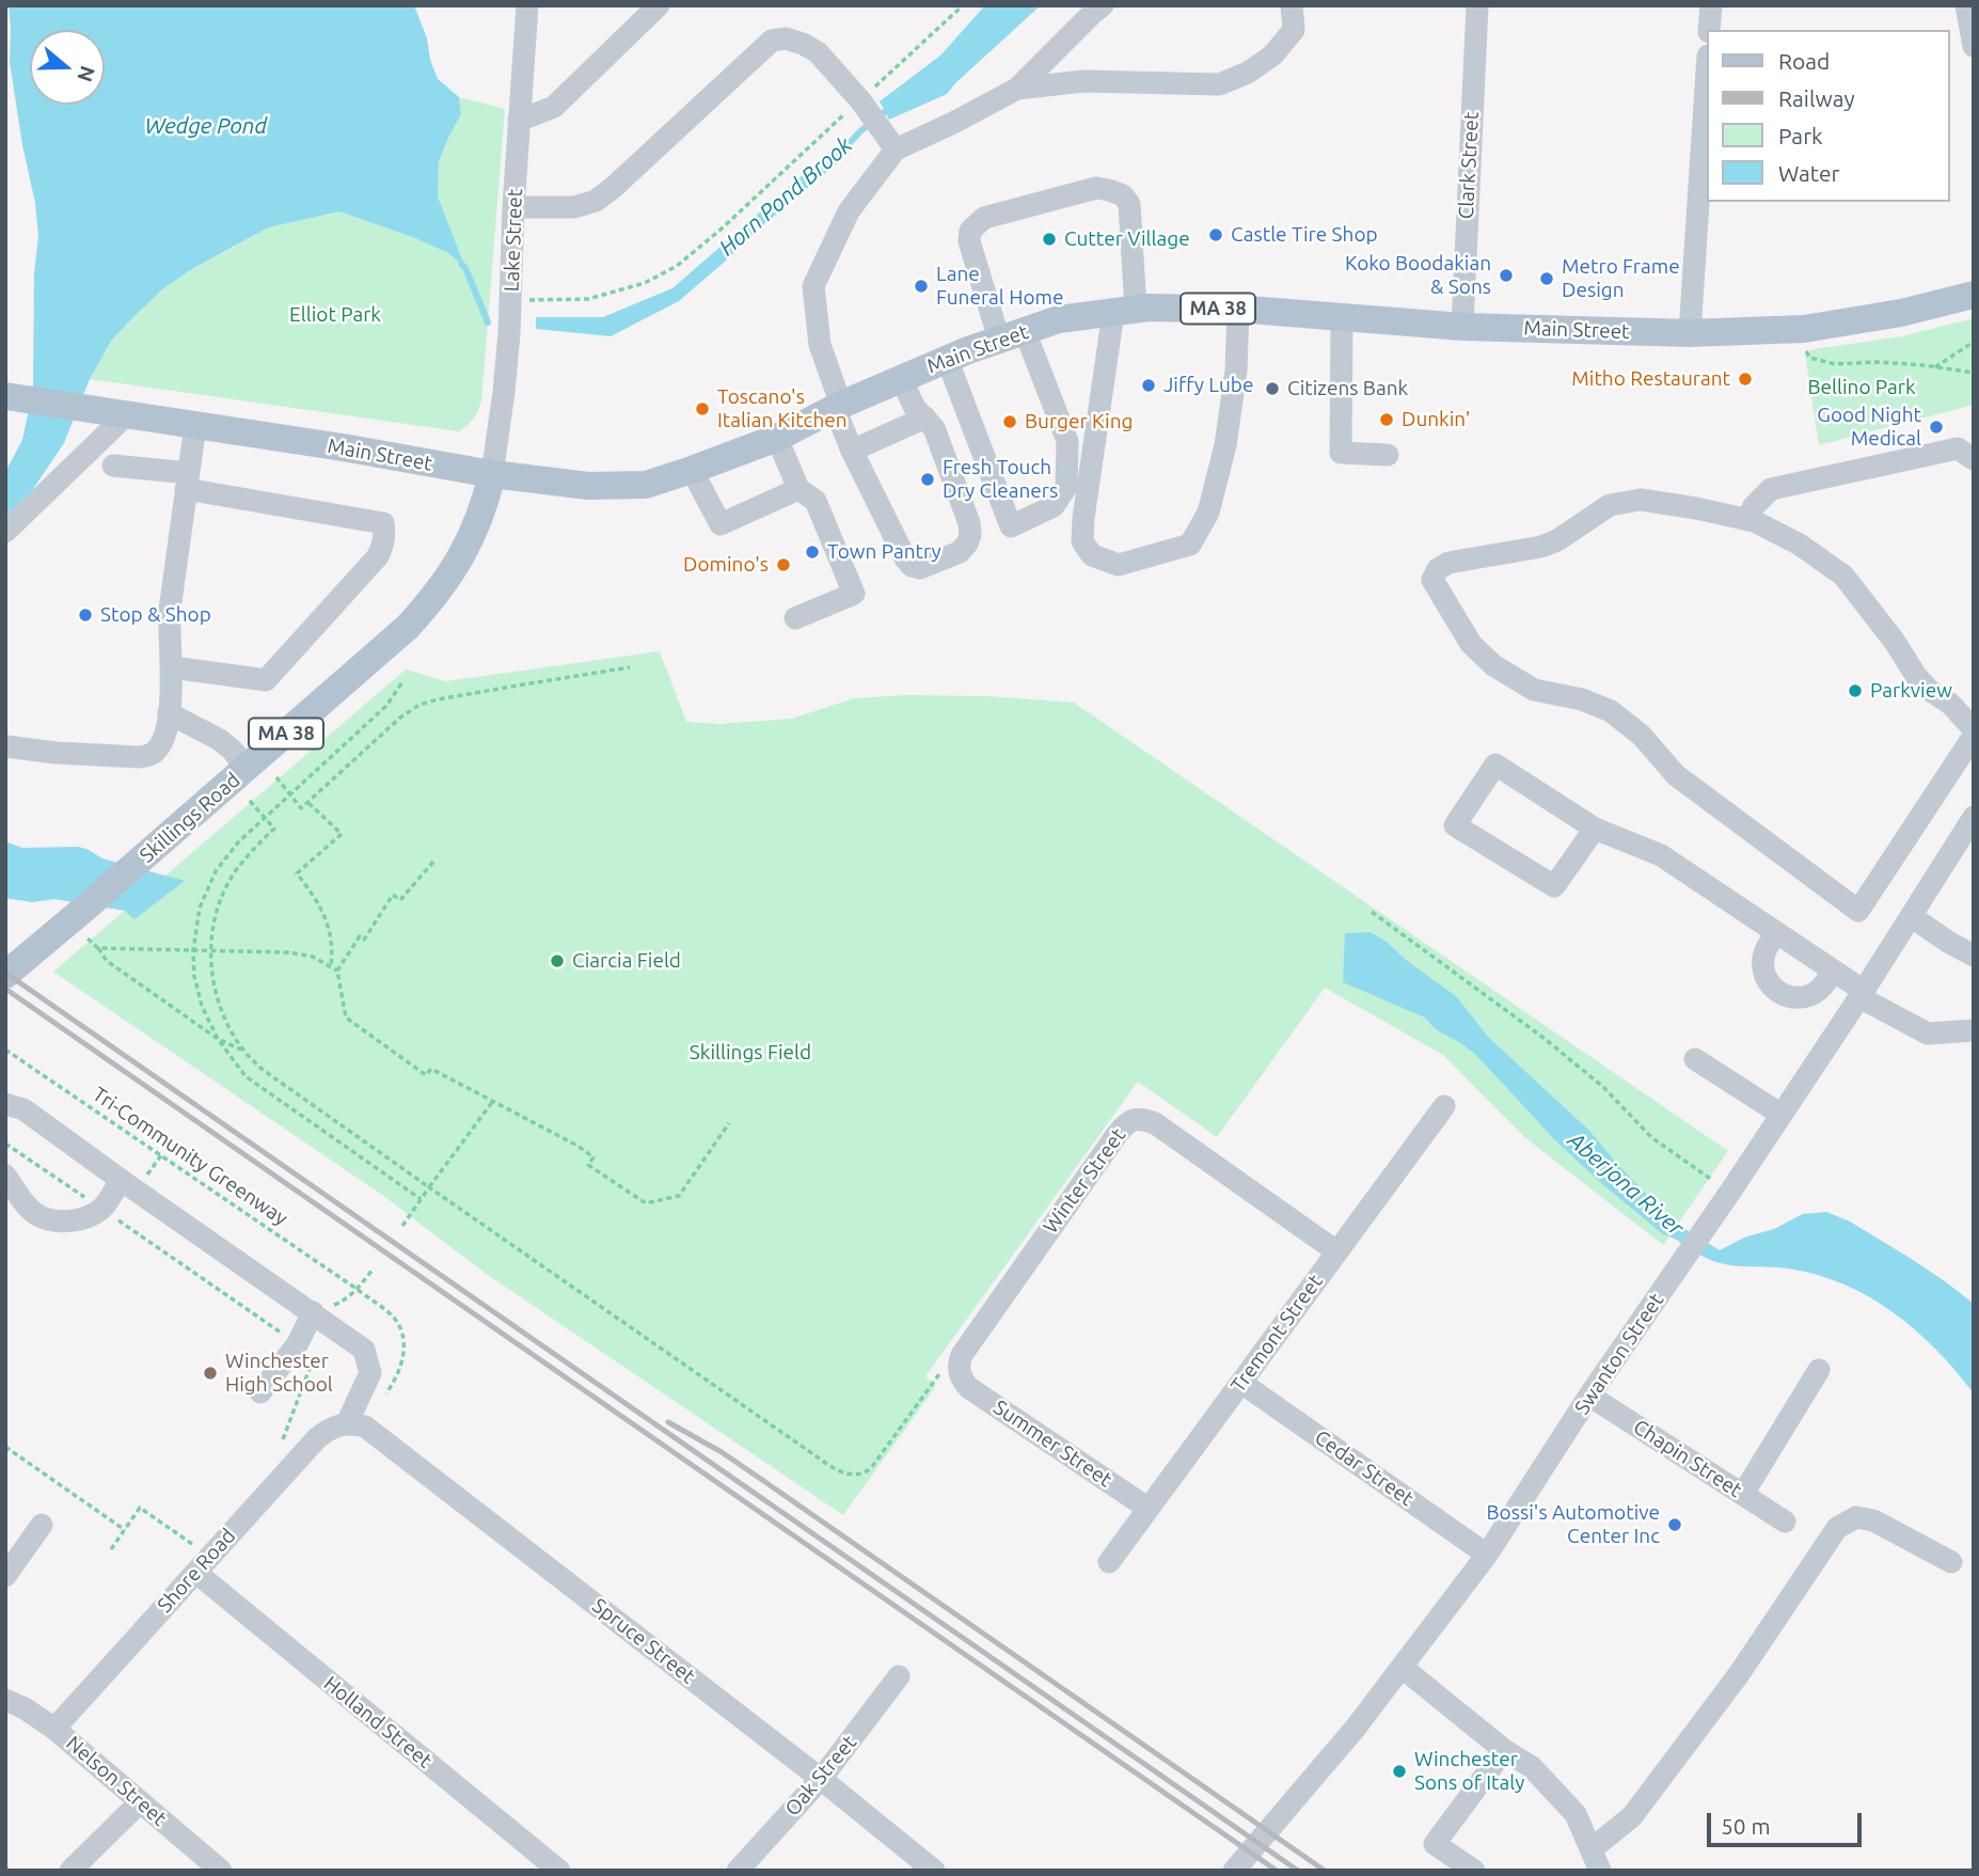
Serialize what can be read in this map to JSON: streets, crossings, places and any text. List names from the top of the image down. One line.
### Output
{"streets":{"main road":["MA 38","Main Street","Skillings Road"],"street":["Clark Street","Lake Street","Winter Street","Tremont Street","Swanton Street","Summer Street","Chapin Street","Cedar Street","Shore Road","Spruce Street","Holland Street","Oak Street","Nelson Street"],"path":["Tri-Community Greenway"]},"crossings":[["Clark Street","Main Street"],["Lake Street","Main Street"],["Lake Street","Skillings Road"],["Main Street","Skillings Road"],["Winter Street","Tremont Street"],["Winter Street","Summer Street"],["Tremont Street","Summer Street"],["Tremont Street","Cedar Street"],["Swanton Street","Chapin Street"],["Swanton Street","Cedar Street"],["Shore Road","Spruce Street"],["Shore Road","Holland Street"],["Shore Road","Nelson Street"],["Spruce Street","Oak Street"]],"water":["Wedge Pond","Horn Pond Brook","Aberjona River"],"parks":["Elliot Park","Bellino Park","Skillings Field"],"places":["Castle Tire Shop","Cutter Village","Koko Boodakian & Sons","Metro Frame Design","Lane Funeral Home","Mitho Restaurant","Jiffy Lube","Citizens Bank","Toscano's Italian Kitchen","Dunkin'","Burger King","Good Night Medical","Fresh Touch Dry Cleaners","Town Pantry","Domino's","Stop & Shop","Parkview","Ciarcia Field","Winchester High School","Bossi's Automotive Center Inc","Winchester Sons of Italy"],"legend":["Road","Railway","Park","Water"],"scale_bar":"50 m","north":"right"}
